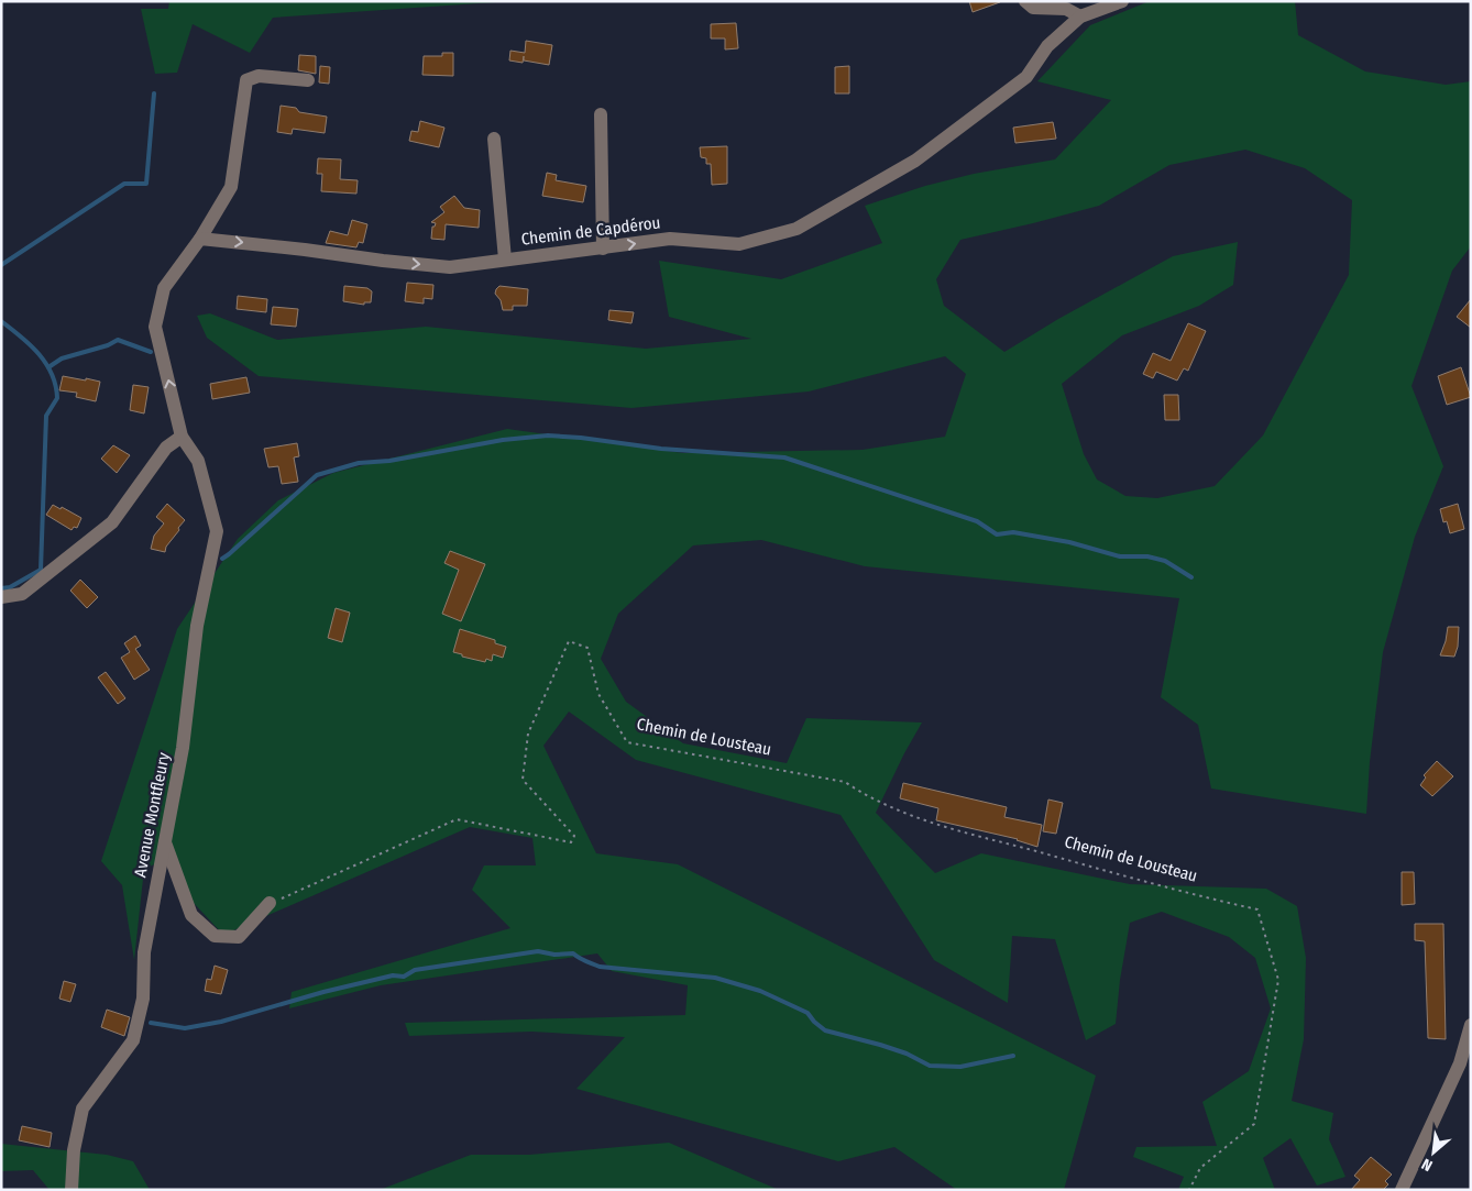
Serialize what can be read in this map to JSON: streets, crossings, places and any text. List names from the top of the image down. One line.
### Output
{"streets":{"street":["Chemin de Capdérou","Avenue Montfleury"],"path":["Chemin de Lousteau"]},"one_way":["Chemin de Capdérou"],"north":"bottom left"}
